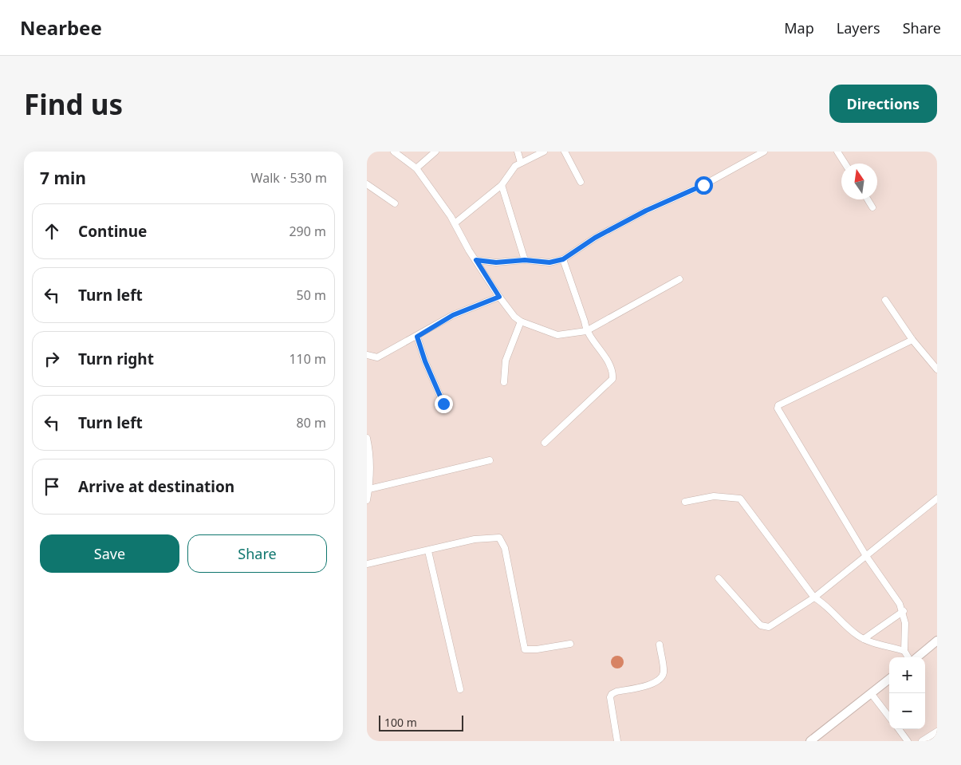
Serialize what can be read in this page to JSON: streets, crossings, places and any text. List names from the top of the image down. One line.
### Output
{"scale_bar":"100 m","north":"top","page":{"header":"Nearbee","nav":["Map","Layers","Share"],"buttons":["Directions",["Save","Share"]],"title":"Find us","heading":["7 min","Walk · 530 m"],"list":[["Continue","290 m"],["Turn left","50 m"],["Turn right","110 m"],["Turn left","80 m"],"Arrive at destination"],"map_buttons":["+","−"],"scale":"100 m"}}
